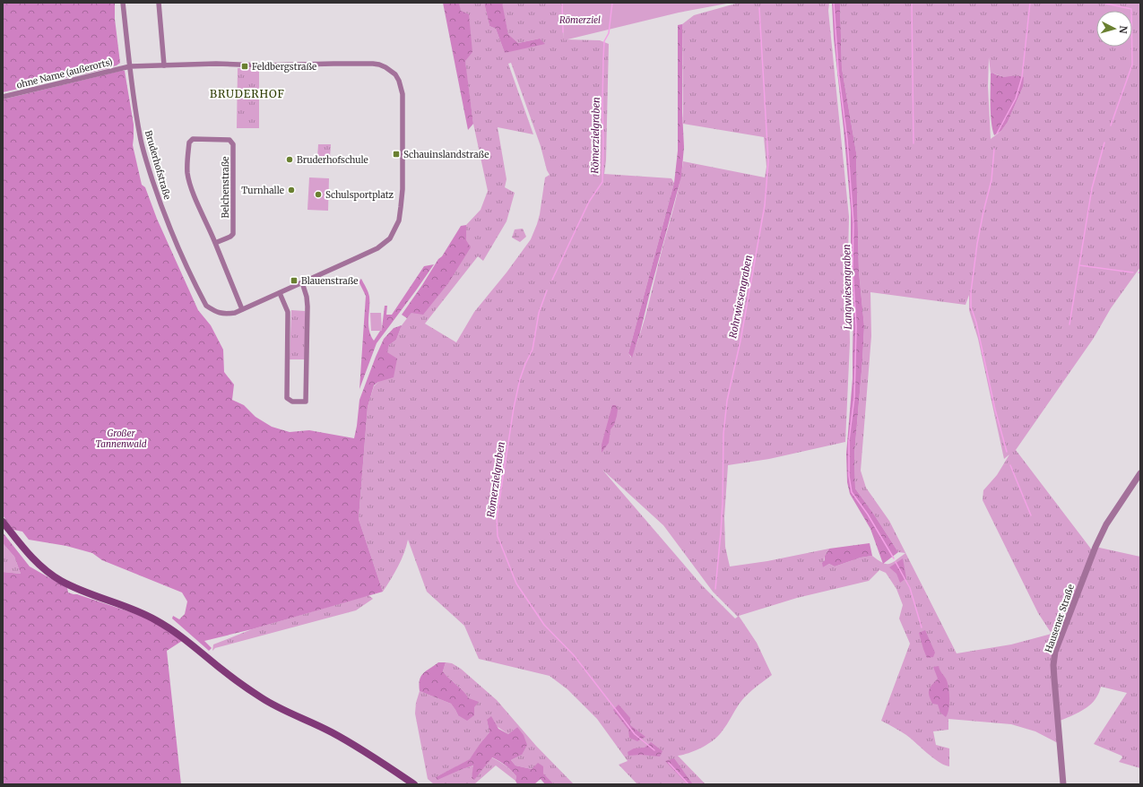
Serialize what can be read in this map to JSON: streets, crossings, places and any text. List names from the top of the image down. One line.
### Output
{"streets":{"street":["ohne Name (außerorts)","Bruderhofstraße","Belchenstraße","Hausener Straße"]},"crossings":[["ohne Name (außerorts)","Bruderhofstraße"],["Bruderhofstraße","Belchenstraße"]],"districts":["BRUDERHOF"],"water":["Römerzielgraben","Langwiesengraben","Rohrwiesengraben"],"parks":["Römerziel","Großer Tannenwald"],"places":{"transit":["Feldbergstraße","Schauinslandstraße","Blauenstraße"],"other":["Bruderhofschule","Turnhalle","Schulsportplatz"]},"north":"right"}
